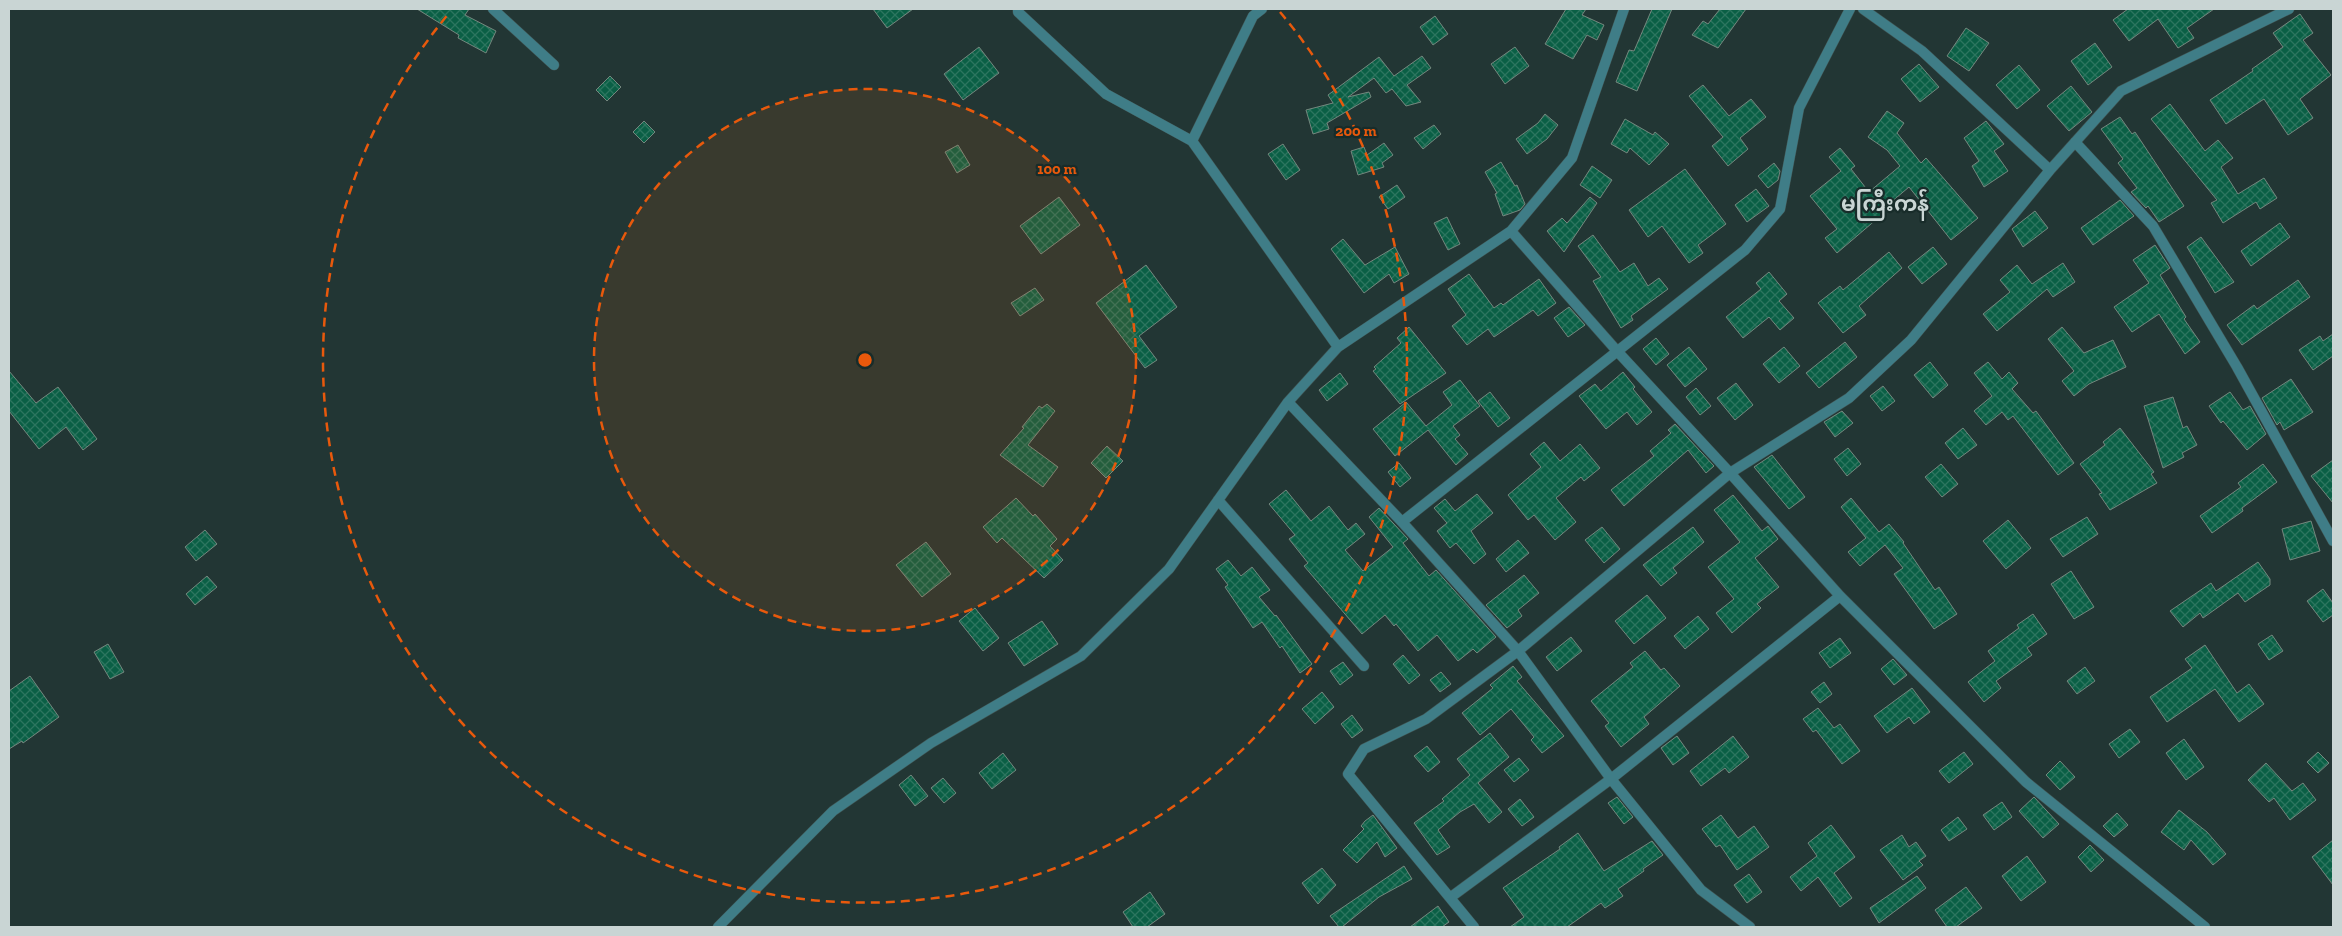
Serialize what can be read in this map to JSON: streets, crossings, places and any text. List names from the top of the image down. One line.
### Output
{"districts":["မကြီးကန်"],"rings":["200 m","100 m"]}
